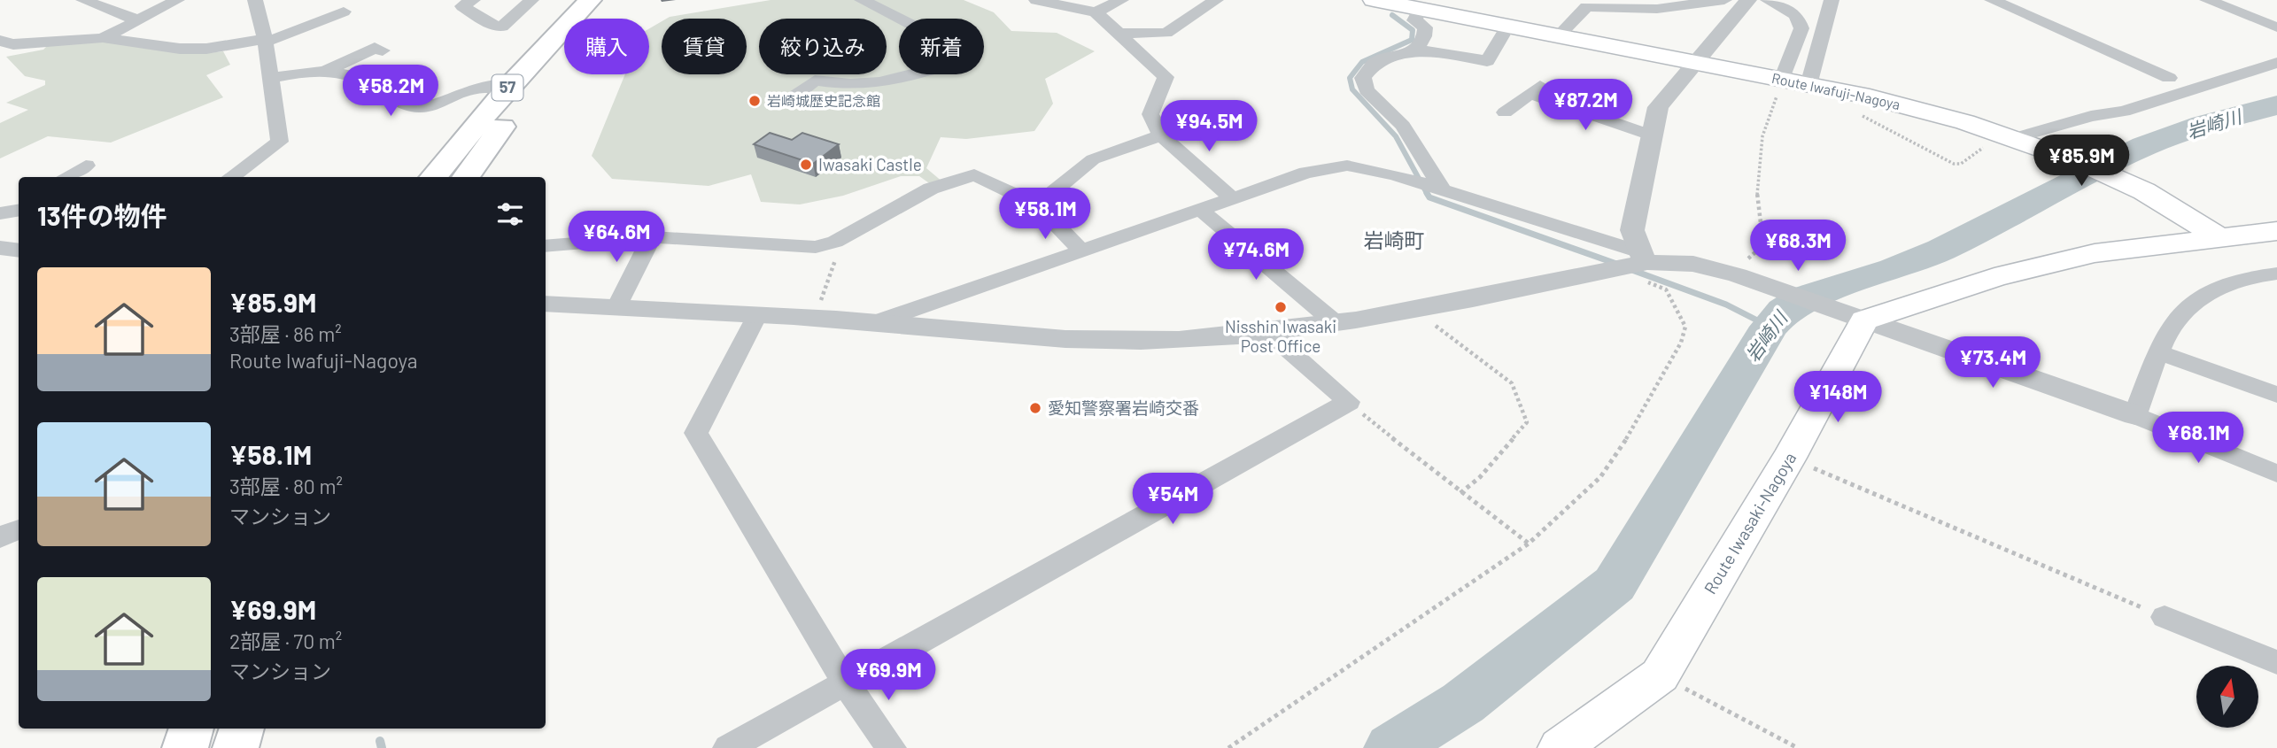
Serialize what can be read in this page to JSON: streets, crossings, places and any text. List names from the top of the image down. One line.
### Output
{"streets":{"main road":["57","Route Iwafuji-Nagoya","Route Iwasaki-Nagoya"]},"districts":["岩崎町"],"water":["岩崎川"],"places":["岩崎城歴史記念館","Iwasaki Castle","Nisshin Iwasaki Post Office","愛知警察署岩崎交番"],"north":"top","page":{"chip":["購入","賃貸","絞り込み","新着"],"price":["¥58.2M","¥87.2M","¥94.5M","¥85.9M","¥58.1M","¥64.6M","¥68.3M","¥74.6M","¥73.4M","¥148M","¥68.1M","¥54M","¥69.9M"],"heading":"13件の物件","list":[{"name":"¥85.9M","note":"3部屋 · 86 m² · Route Iwafuji-Nagoya"},{"name":"¥58.1M","note":"3部屋 · 80 m² · マンション"},{"name":"¥69.9M","note":"2部屋 · 70 m² · マンション"}]}}
